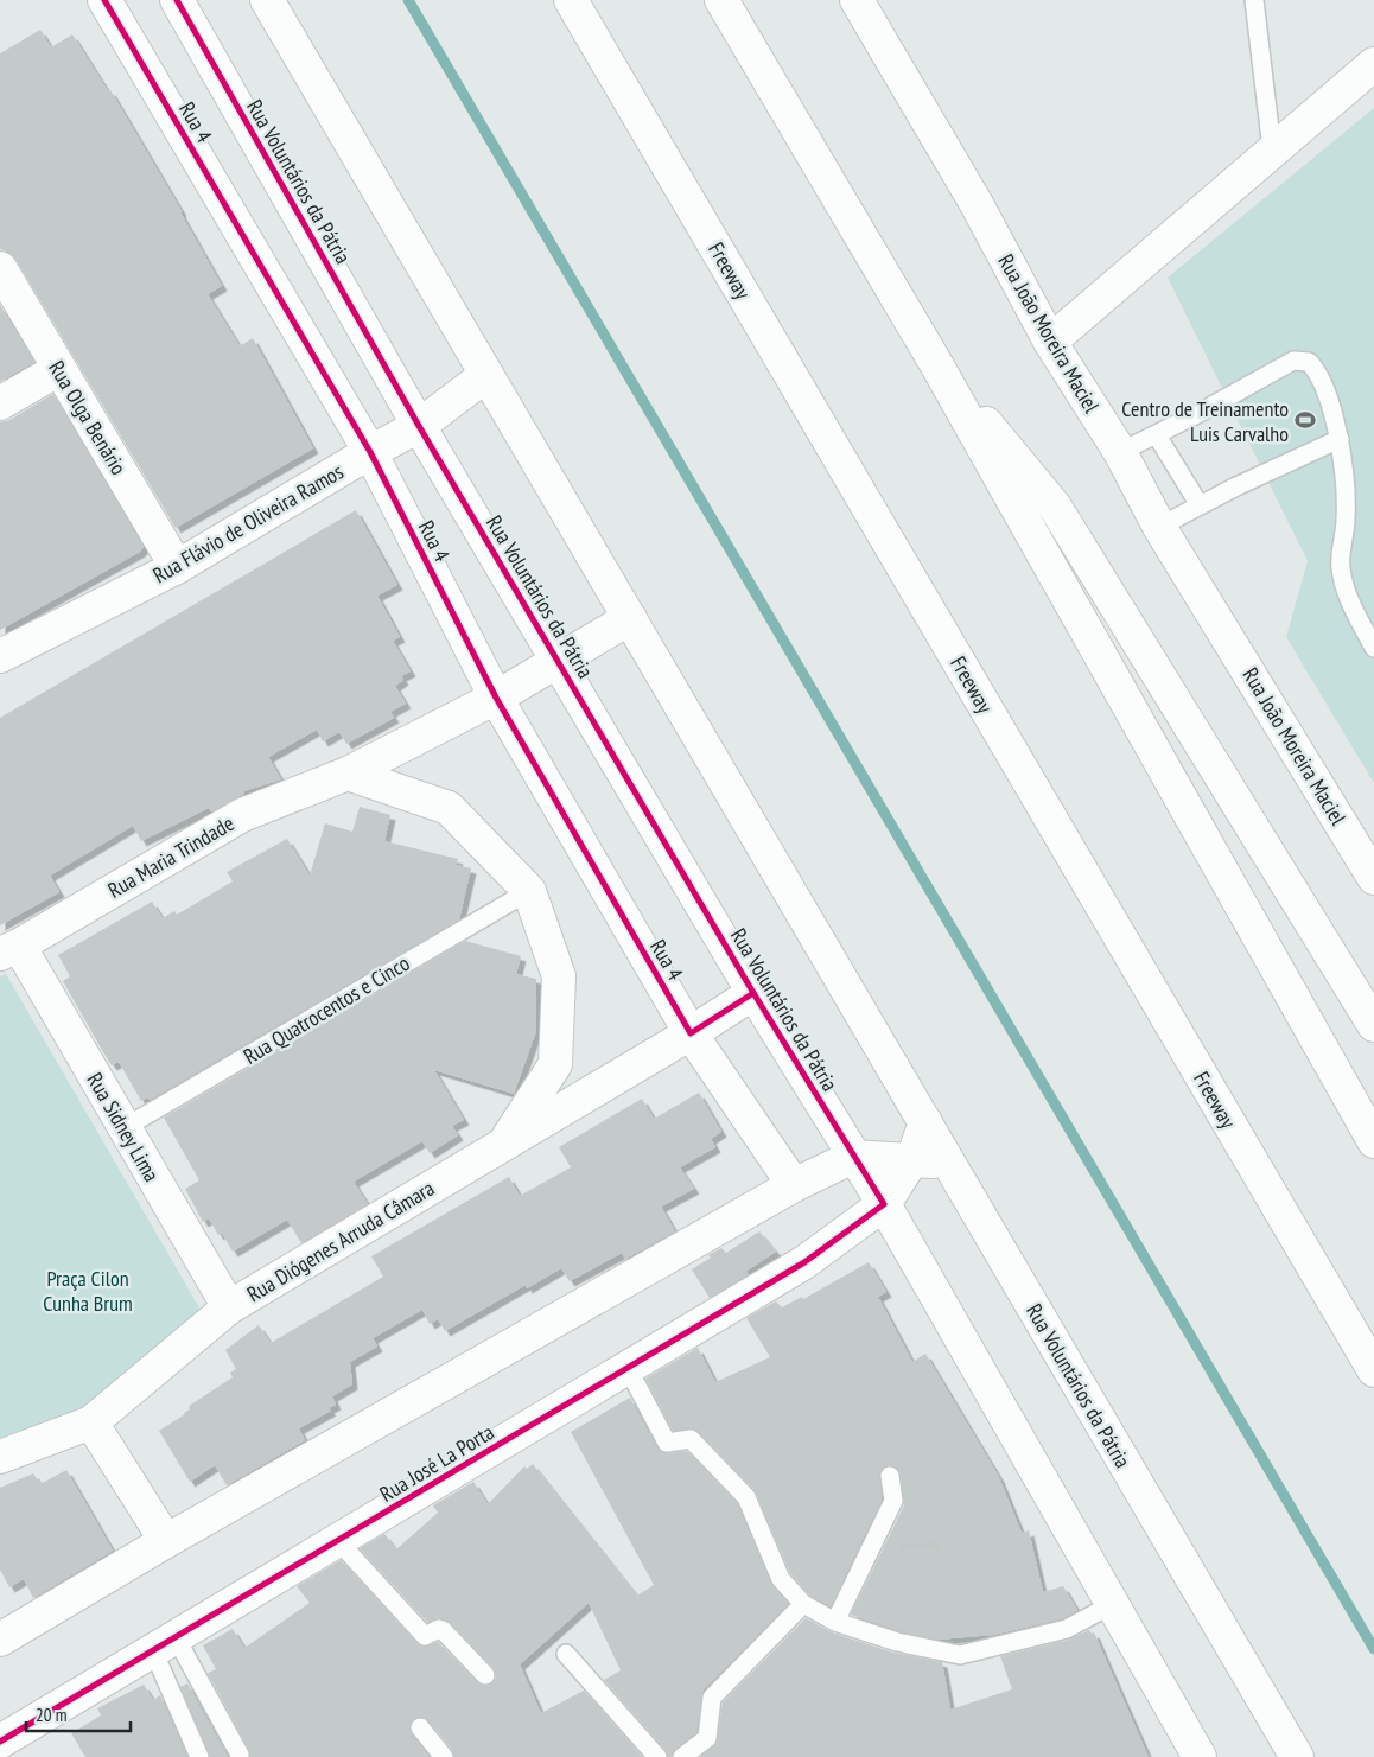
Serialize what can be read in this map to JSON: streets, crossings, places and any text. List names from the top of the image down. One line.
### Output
{"streets":{"main road":["Rua 4","Rua Voluntários da Pátria","Freeway","Rua João Moreira Maciel","Rua Olga Benário","Rua Flávio de Oliveira Ramos","Rua Maria Trindade","Rua Sidney Lima","Rua Diógenes Arruda Câmara","Rua José La Porta"],"lane":["Rua Quatrocentos e Cinco"]},"crossings":[["Rua 4","Rua Flávio de Oliveira Ramos"],["Rua 4","Rua Maria Trindade"],["Rua 4","Rua Diógenes Arruda Câmara"],["Rua Voluntários da Pátria","Rua Flávio de Oliveira Ramos"],["Rua Voluntários da Pátria","Rua Maria Trindade"],["Rua Voluntários da Pátria","Rua José La Porta"],["Rua Olga Benário","Rua Flávio de Oliveira Ramos"],["Rua Maria Trindade","Rua Sidney Lima"],["Rua Quatrocentos e Cinco","Rua Sidney Lima"],["Rua Sidney Lima","Rua Diógenes Arruda Câmara"]],"parks":["Praça Cilon Cunha Brum"],"places":{"sports":["Centro de Treinamento Luis Carvalho"]},"scale_bar":"20 m"}
